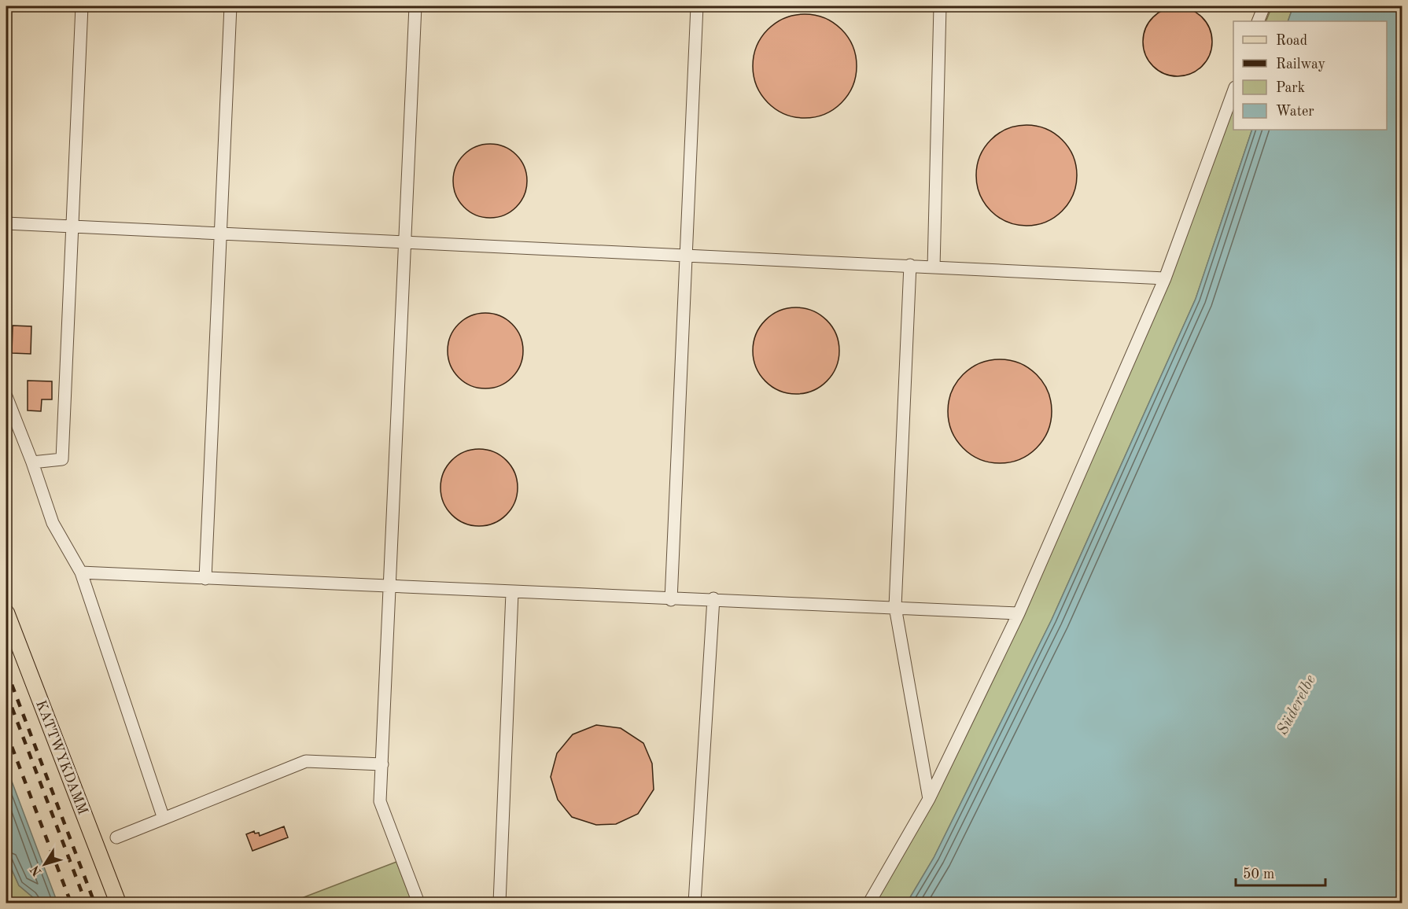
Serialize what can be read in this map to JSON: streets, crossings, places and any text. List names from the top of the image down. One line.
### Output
{"streets":{"main road":["KATTWYKDAMM"]},"water":["Süderelbe"],"legend":["Road","Railway","Park","Water"],"scale_bar":"50 m","north":"bottom left"}
